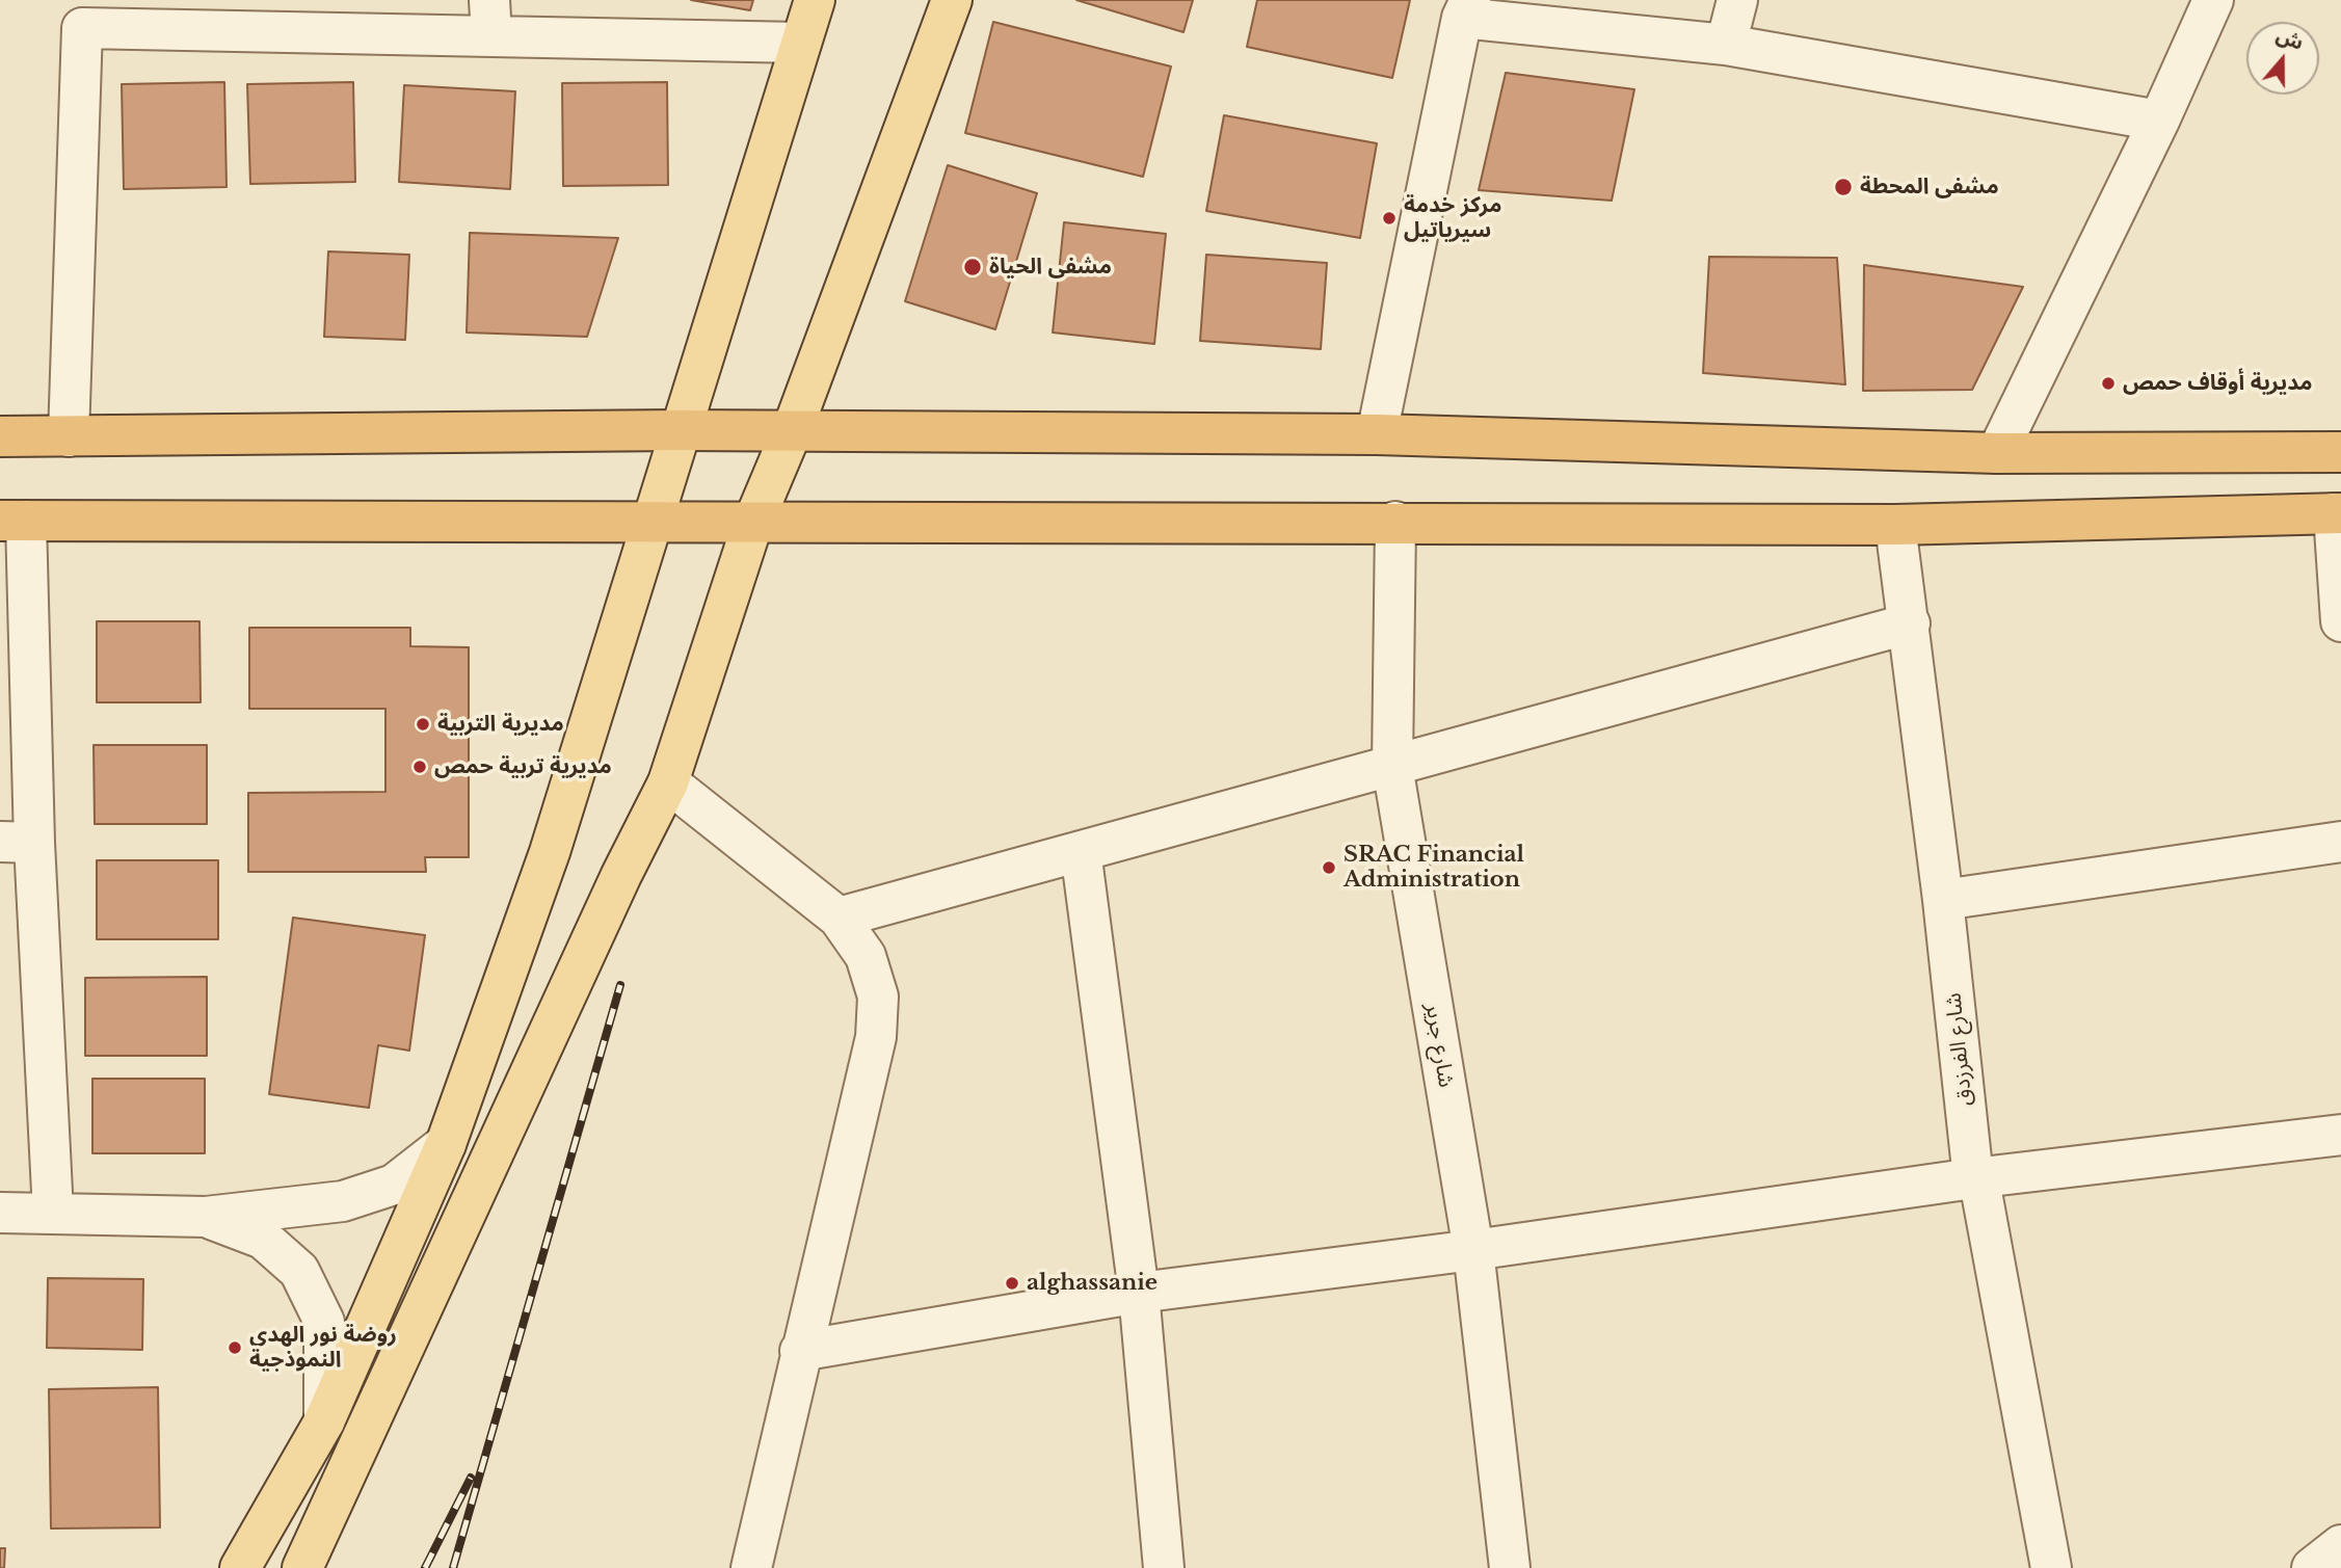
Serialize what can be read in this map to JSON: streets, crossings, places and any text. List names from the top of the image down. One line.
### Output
{"streets":{"street":["شارع جرير","شارع الفرزدق"]},"places":["مشفى المحطة","مركز خدمة سيرياتيل","مشفى الحياة","مديرية أوقاف حمص","مديرية التربية","مديرية تربية حمص","SRAC Financial Administration","alghassanie","روضة نور الهدى النموذجية"],"north":"top"}
